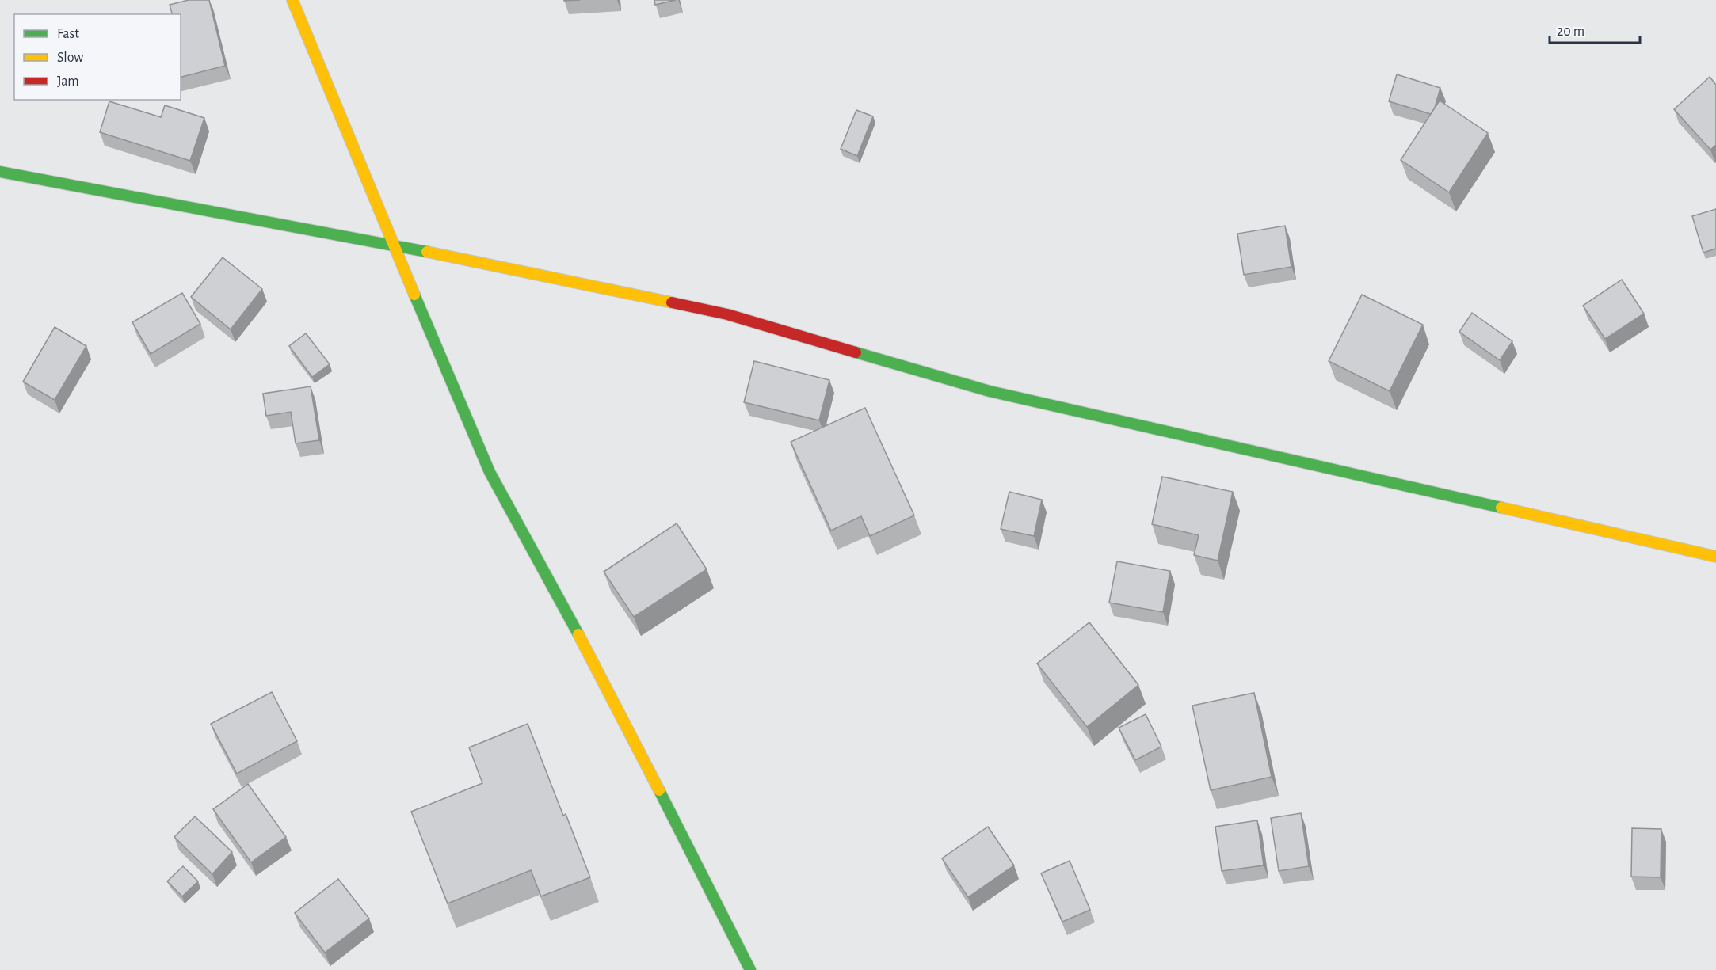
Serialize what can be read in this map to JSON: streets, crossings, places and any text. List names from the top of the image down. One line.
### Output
{"legend":["Fast","Slow","Jam"],"scale_bar":"20 m"}
